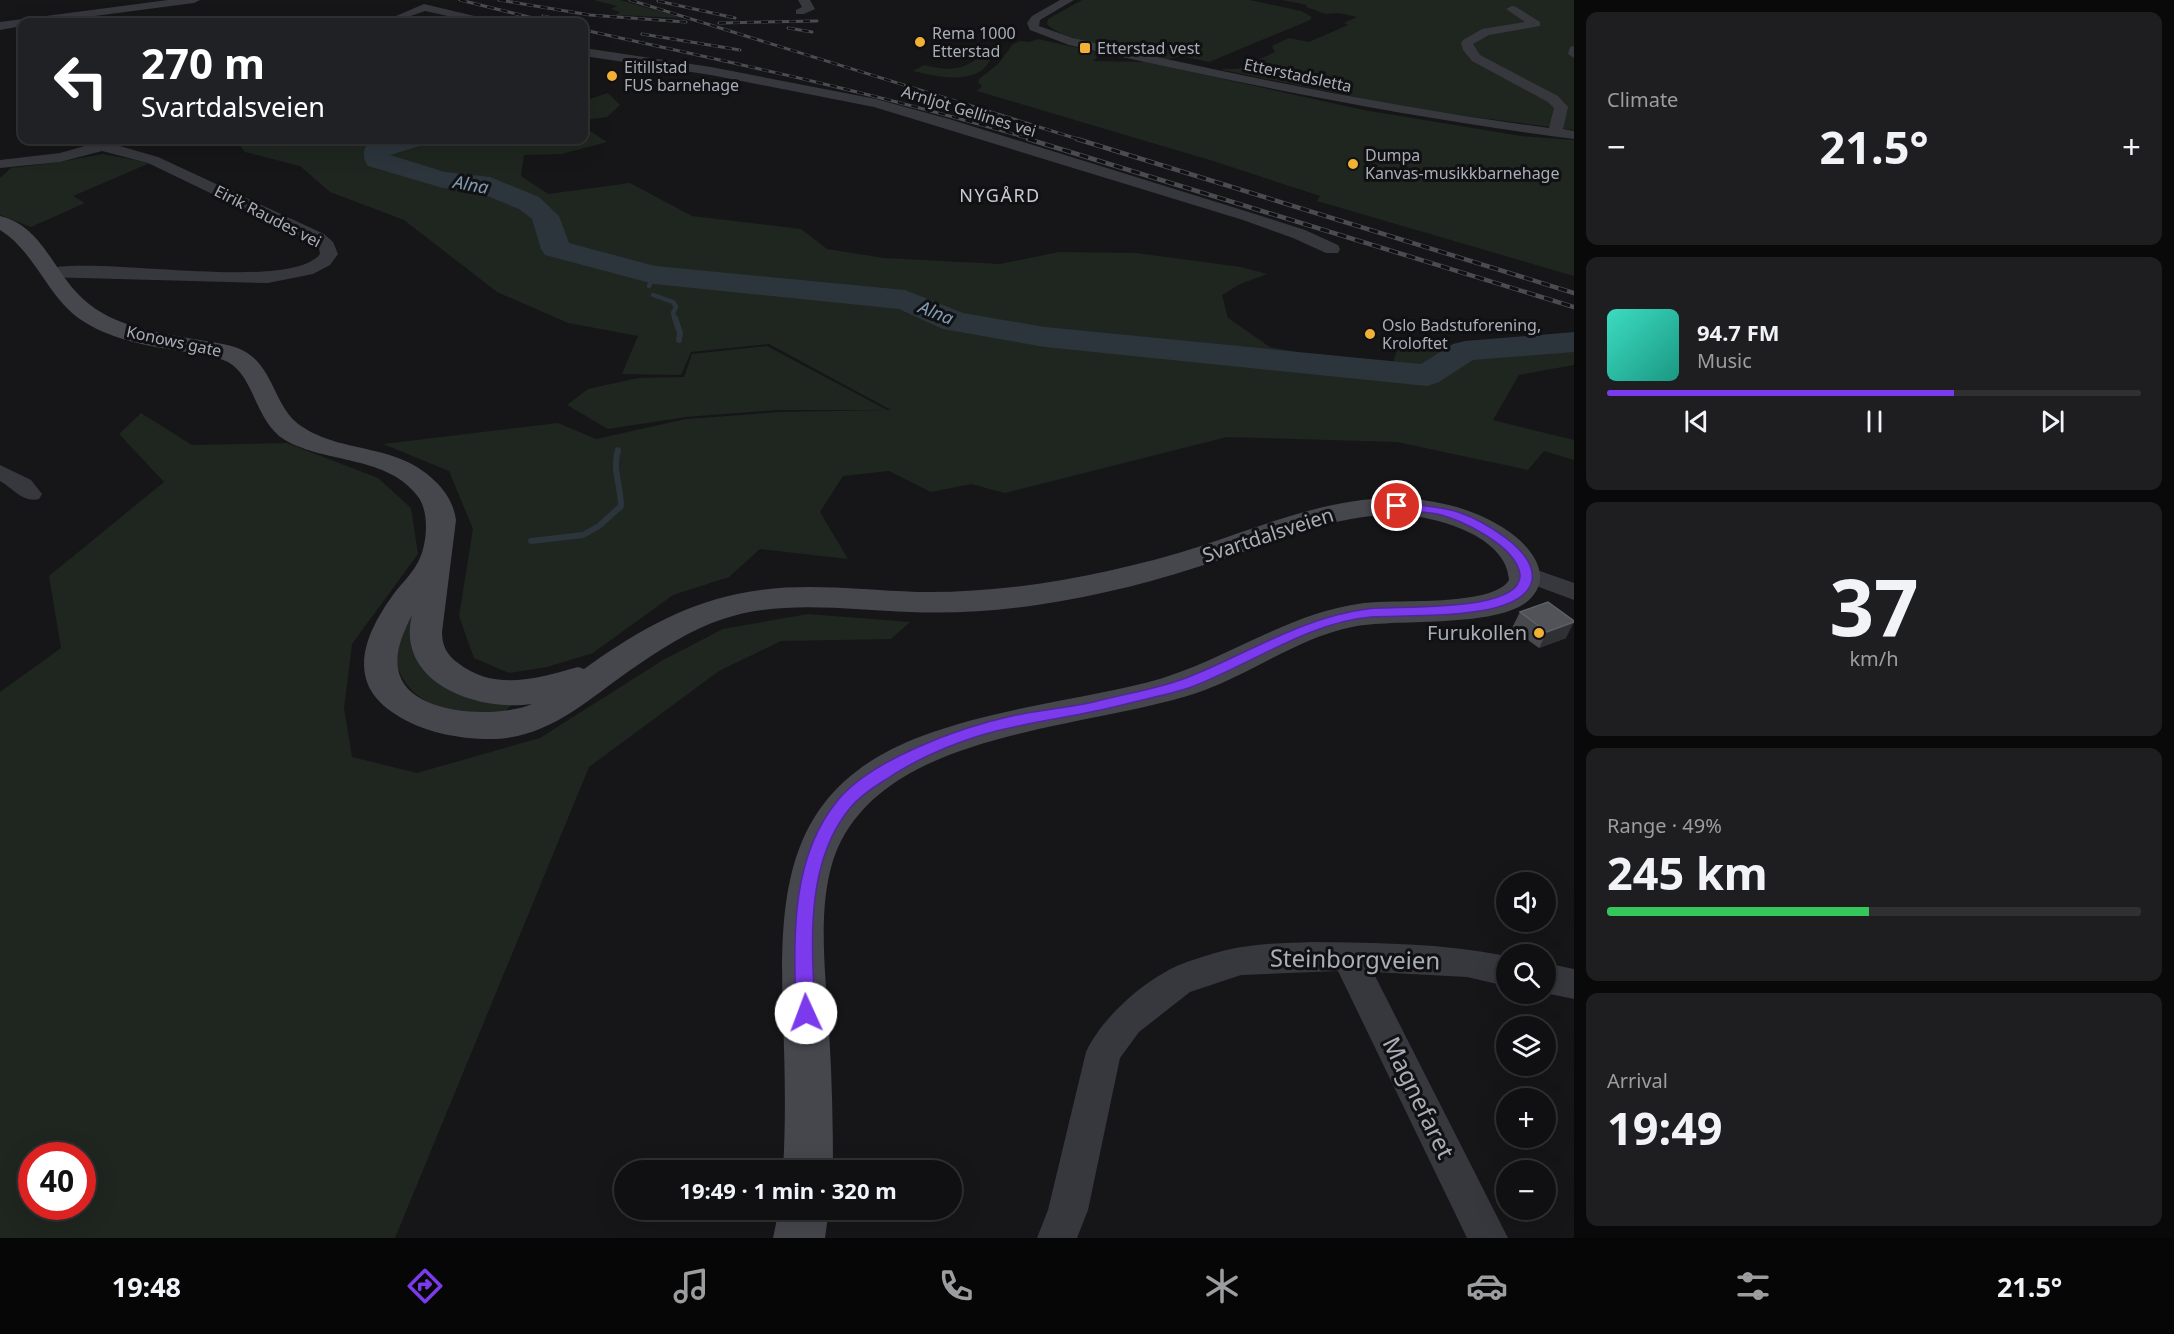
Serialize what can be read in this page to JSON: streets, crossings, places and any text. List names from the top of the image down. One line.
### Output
{"streets":{"street":["Etterstadsletta","Arnljot Gellines vei","Eirik Raudes vei","Konows gate","Svartdalsveien","Steinborgveien","Magnefaret"]},"crossings":[["Eirik Raudes vei","Konows gate"],["Konows gate","Svartdalsveien"],["Steinborgveien","Magnefaret"]],"districts":["NYGÅRD"],"water":["Alna"],"places":{"other":["Rema 1000 Etterstad","Eitillstad FUS barnehage","Dumpa Kanvas-musikkbarnehage","Oslo Badstuforening, Kroloftet","Furukollen"],"transit":["Etterstad vest"]},"page":{"tile":["Climate",["37","km/h"],["Range · 49%","245 km"],["Arrival","19:49"]],"turn":["270 m","Svartdalsveien"],"heat":["−","21.5°","+"],"song":["94.7 FM","Music"],"map_buttons":["+","−"],"limit":"40","trip":"19:49 · 1 min · 320 m","tabs":["19:48","21.5°"]}}
